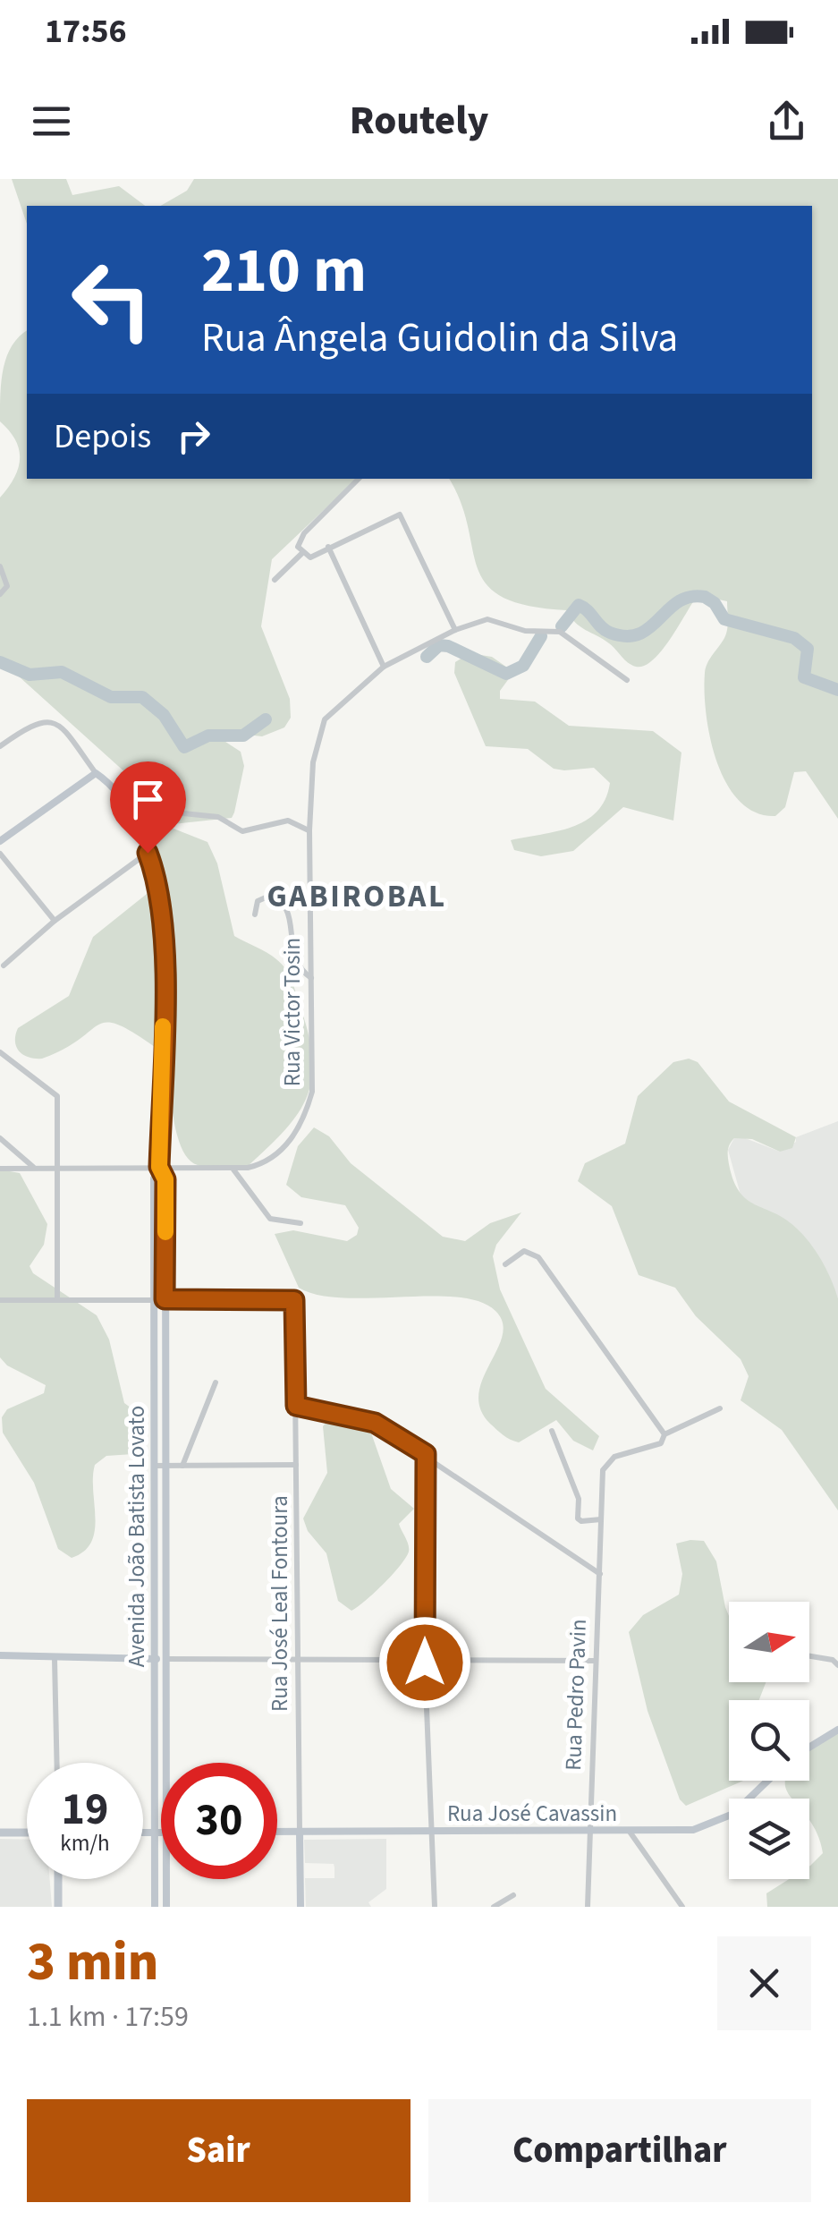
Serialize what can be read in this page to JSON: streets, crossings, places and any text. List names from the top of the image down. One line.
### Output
{"streets":{"street":["Rua Victor Tosin","Avenida João Batista Lovato","Rua José Leal Fontoura","Rua Pedro Pavin","Rua José Cavassin"]},"crossings":[["Rua Victor Tosin","Avenida João Batista Lovato"],["Avenida João Batista Lovato","Rua José Leal Fontoura"],["Rua José Leal Fontoura","Rua José Cavassin"],["Rua Pedro Pavin","Rua José Cavassin"]],"districts":["GABIROBAL"],"north":"right","page":{"status":"17:56","header":"Routely","turn":["210 m","Rua Ângela Guidolin da Silva"],"then":"Depois","speed":"19 km/h","limit":"30","heading":["3 min","1.1 km · 17:59"],"buttons":["Sair","Compartilhar"]}}
